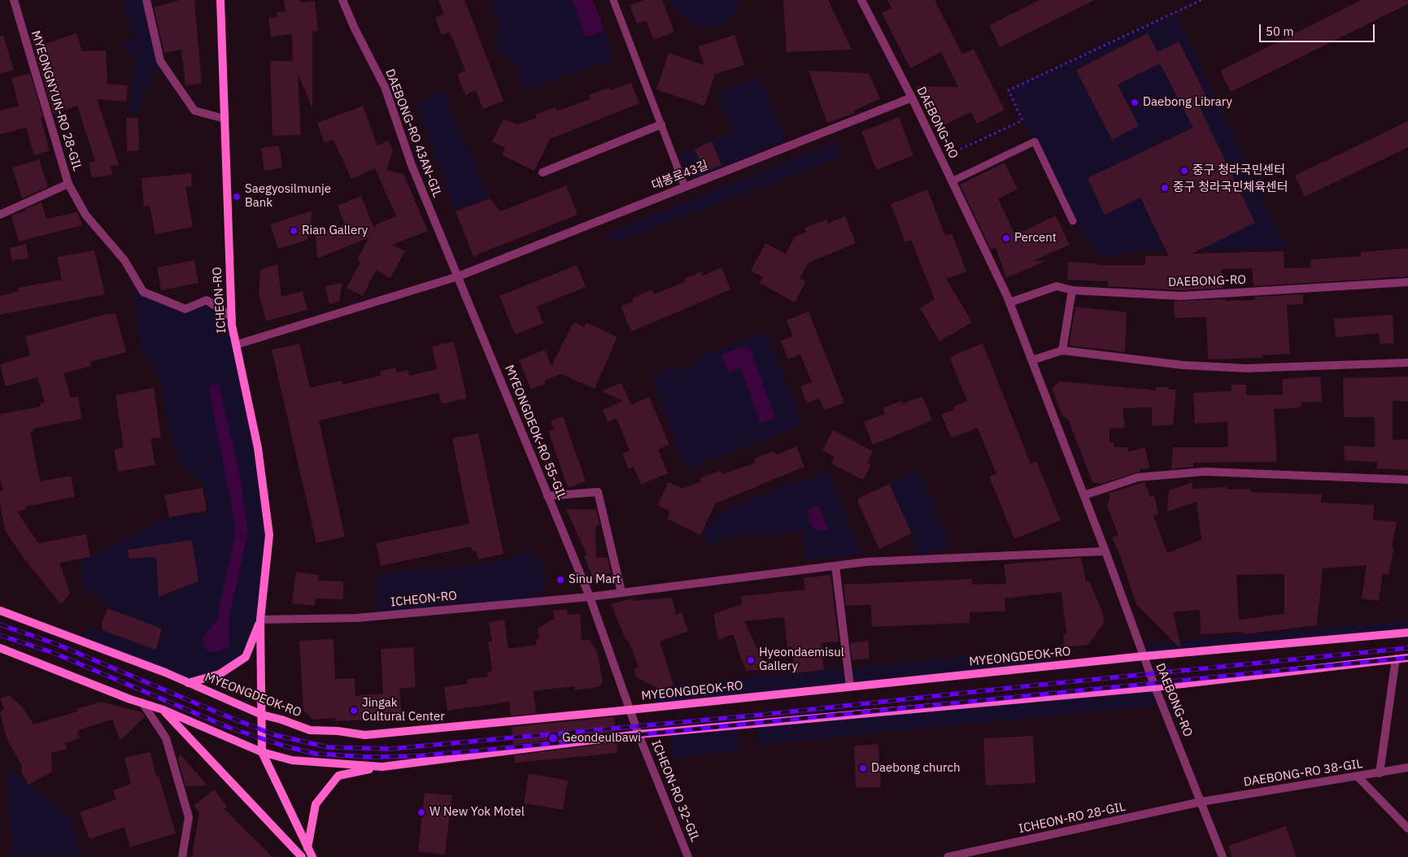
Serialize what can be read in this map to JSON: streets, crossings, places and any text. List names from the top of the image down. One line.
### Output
{"streets":{"main road":["ICHEON-RO","MYEONGDEOK-RO"],"street":["MYEONGNYUN-RO 28-GIL","DAEBONG-RO","DAEBONG-RO 43AN-GIL","대봉로43길","MYEONGDEOK-RO 55-GIL","DAEBONG-RO 38-GIL","ICHEON-RO 32-GIL","ICHEON-RO 28-GIL"]},"crossings":[["DAEBONG-RO","대봉로43길"],["DAEBONG-RO","MYEONGDEOK-RO"],["DAEBONG-RO","DAEBONG-RO 38-GIL"],["DAEBONG-RO","ICHEON-RO 28-GIL"],["DAEBONG-RO 43AN-GIL","대봉로43길"],["DAEBONG-RO 43AN-GIL","MYEONGDEOK-RO 55-GIL"],["대봉로43길","ICHEON-RO"],["대봉로43길","MYEONGDEOK-RO 55-GIL"],["ICHEON-RO","MYEONGDEOK-RO 55-GIL"],["ICHEON-RO","MYEONGDEOK-RO"],["MYEONGDEOK-RO 55-GIL","MYEONGDEOK-RO"],["MYEONGDEOK-RO 55-GIL","ICHEON-RO 32-GIL"],["DAEBONG-RO 38-GIL","ICHEON-RO 28-GIL"]],"places":["Daebong Library","중구 청라국민센터","중구 청라국민체육센터","Saegyosilmunje Bank","Rian Gallery","Percent","Sinu Mart","Hyeondaemisul Gallery","Jingak Cultural Center","Geondeulbawi","Daebong church","W New Yok Motel"],"scale_bar":"50 m"}
